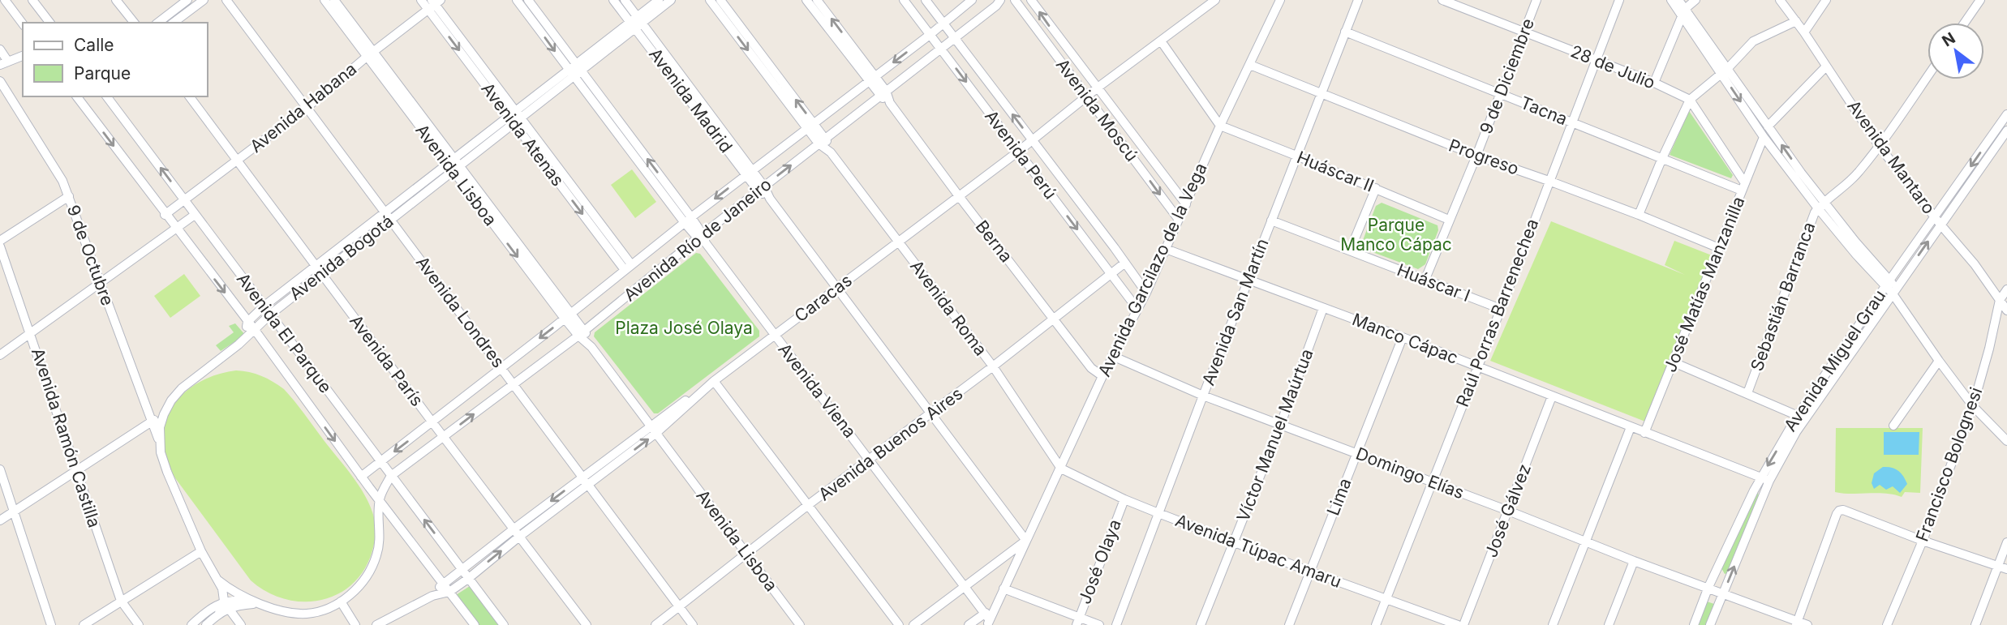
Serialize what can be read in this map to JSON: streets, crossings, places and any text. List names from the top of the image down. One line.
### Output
{"streets":{"street":["28 de Julio","9 de Diciembre","Avenida Madrid","Avenida Habana","Avenida Moscú","Tacna","Avenida Atenas","Avenida Perú","Progreso","Avenida Mantaro","Huáscar II","Avenida Lisboa","Avenida Río de Janeiro","Berna","9 de Octubre","Avenida Bogotá","Avenida Garcilazo de la Vega","Huáscar I","José Matías Manzanilla","Sebastián Barranca","Caracas","Avenida Roma","Avenida Londres","Avenida San Martín","Raúl Porras Barrenechea","Avenida El Parque","Manco Cápac","Avenida París","Avenida Miguel Grau","Avenida Viena","Víctor Manuel Maúrtua","Avenida Ramón Castilla","Avenida Buenos Aires","Francisco Bolognesi","Domingo Elías","Lima","José Gálvez","Avenida Túpac Amaru","José Olaya"]},"crossings":[["28 de Julio","9 de Diciembre"],["28 de Julio","Raúl Porras Barrenechea"],["9 de Diciembre","Tacna"],["9 de Diciembre","Progreso"],["9 de Diciembre","Huáscar II"],["9 de Diciembre","Huáscar I"],["Avenida Madrid","Avenida Río de Janeiro"],["Avenida Madrid","Avenida Bogotá"],["Avenida Madrid","Avenida Garcilazo de la Vega"],["Avenida Madrid","Caracas"],["Avenida Madrid","Avenida Buenos Aires"],["Avenida Habana","Avenida Atenas"],["Avenida Habana","Avenida Lisboa"],["Avenida Habana","Avenida Londres"],["Avenida Habana","Avenida El Parque"],["Avenida Habana","Avenida París"],["Avenida Moscú","Avenida Garcilazo de la Vega"],["Avenida Moscú","Caracas"],["Tacna","José Matías Manzanilla"],["Tacna","Avenida San Martín"],["Tacna","Raúl Porras Barrenechea"],["Avenida Atenas","Avenida Río de Janeiro"],["Avenida Atenas","Avenida Bogotá"],["Avenida Perú","Avenida Río de Janeiro"],["Avenida Perú","Avenida Garcilazo de la Vega"],["Avenida Perú","Caracas"],["Avenida Perú","Avenida Buenos Aires"],["Progreso","Avenida Garcilazo de la Vega"],["Progreso","José Matías Manzanilla"],["Progreso","Avenida San Martín"],["Progreso","Raúl Porras Barrenechea"],["Avenida Mantaro","Avenida Miguel Grau"],["Avenida Mantaro","Francisco Bolognesi"],["Huáscar II","Avenida Garcilazo de la Vega"],["Huáscar II","Avenida San Martín"],["Avenida Lisboa","Avenida Río de Janeiro"],["Avenida Lisboa","Avenida Bogotá"],["Avenida Lisboa","Caracas"],["Avenida Lisboa","Avenida Buenos Aires"],["Avenida Río de Janeiro","Berna"],["Avenida Río de Janeiro","Avenida Roma"],["Avenida Río de Janeiro","Avenida Londres"],["Avenida Río de Janeiro","Avenida El Parque"],["Avenida Río de Janeiro","Avenida París"],["Avenida Río de Janeiro","Avenida Viena"],["Berna","Avenida Garcilazo de la Vega"],["Berna","Caracas"],["Berna","Avenida Buenos Aires"],["9 de Octubre","Avenida Bogotá"],["Avenida Bogotá","Avenida Londres"],["Avenida Bogotá","Avenida El Parque"],["Avenida Bogotá","Avenida París"],["Avenida Bogotá","Avenida Viena"],["Avenida Garcilazo de la Vega","Avenida Roma"],["Avenida Garcilazo de la Vega","Manco Cápac"],["Avenida Garcilazo de la Vega","Avenida Viena"],["Avenida Garcilazo de la Vega","Domingo Elías"],["Avenida Garcilazo de la Vega","Avenida Túpac Amaru"],["Huáscar I","Avenida San Martín"],["Huáscar I","Raúl Porras Barrenechea"],["José Matías Manzanilla","Manco Cápac"],["Caracas","Avenida Roma"],["Caracas","Avenida Londres"],["Caracas","Avenida El Parque"],["Caracas","Avenida París"],["Caracas","Avenida Viena"],["Avenida Roma","Avenida Buenos Aires"],["Avenida Roma","Avenida Túpac Amaru"],["Avenida Londres","Avenida Buenos Aires"],["Avenida San Martín","Manco Cápac"],["Avenida San Martín","Domingo Elías"],["Avenida San Martín","Avenida Túpac Amaru"],["Raúl Porras Barrenechea","Manco Cápac"],["Raúl Porras Barrenechea","Domingo Elías"],["Raúl Porras Barrenechea","Avenida Túpac Amaru"],["Manco Cápac","Avenida Miguel Grau"],["Manco Cápac","Víctor Manuel Maúrtua"],["Manco Cápac","Lima"],["Manco Cápac","José Gálvez"],["Avenida Miguel Grau","Domingo Elías"],["Avenida Viena","Avenida Buenos Aires"],["Víctor Manuel Maúrtua","Domingo Elías"],["Víctor Manuel Maúrtua","Avenida Túpac Amaru"],["Domingo Elías","Lima"],["Domingo Elías","José Gálvez"],["Lima","Avenida Túpac Amaru"],["Avenida Túpac Amaru","José Olaya"]],"parks":["Parque Manco Cápac","Plaza José Olaya"],"legend":["Calle","Parque"],"north":"top left"}
